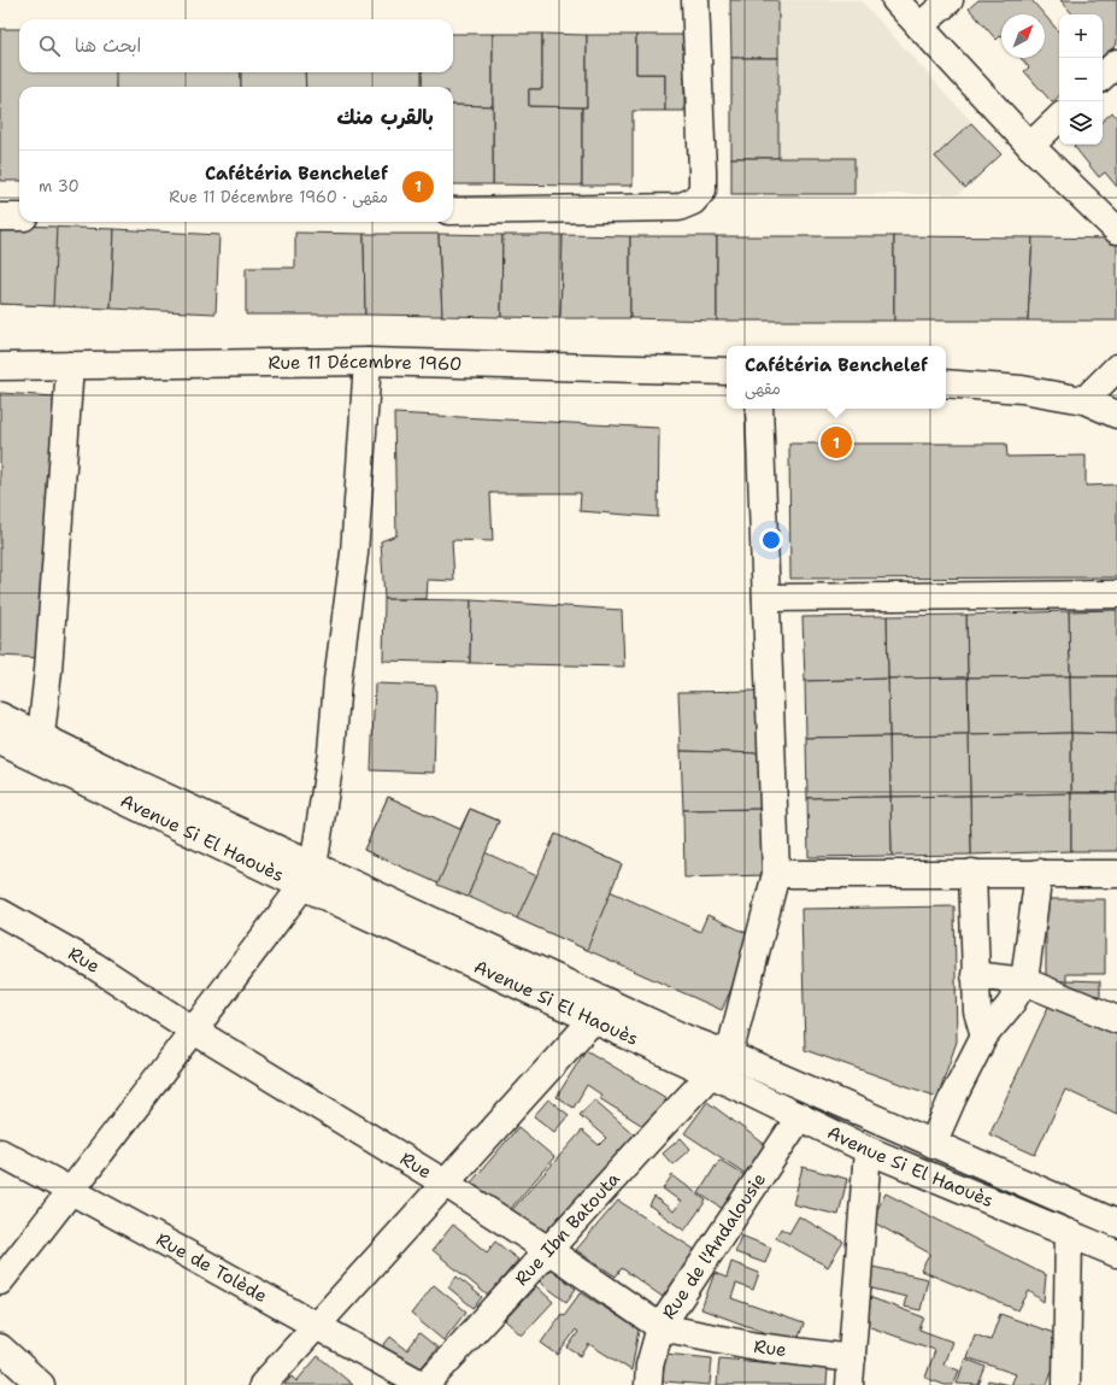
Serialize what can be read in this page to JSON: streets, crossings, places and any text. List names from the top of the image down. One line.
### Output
{"streets":{"street":["Rue 11 Décembre 1960","Avenue Si El Haouès","Rue","Rue Ibn Batouta","Rue de l'Andalousie","Rue de Tolède"]},"crossings":[["Avenue Si El Haouès","Rue Ibn Batouta"],["Avenue Si El Haouès","Rue de l'Andalousie"],["Rue","Rue Ibn Batouta"],["Rue","Rue de l'Andalousie"],["Rue Ibn Batouta","Rue de Tolède"]],"north":"top right","page":{"map_buttons":["+","−"],"search":"ابحث هنا","heading":"بالقرب منك","list":[{"mark":"1","name":"Cafétéria Benchelef","note":"مقهى · Rue 11 Décembre 1960","value":"30 m"}],"popup":["Cafétéria Benchelef","مقهى"],"pins":"1"}}
